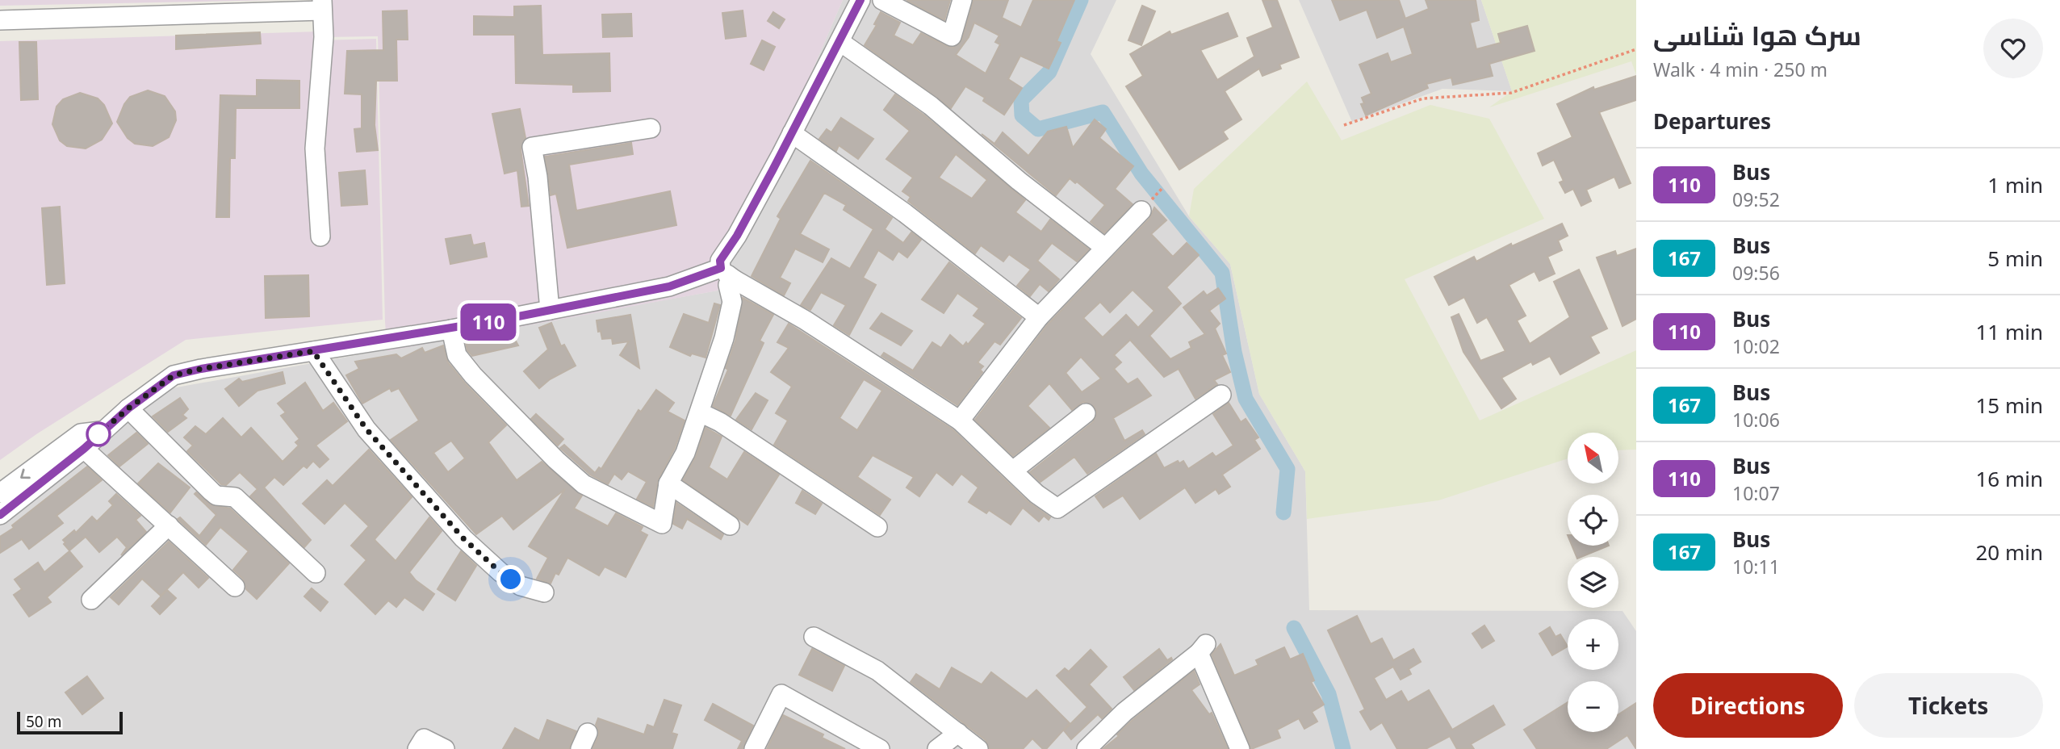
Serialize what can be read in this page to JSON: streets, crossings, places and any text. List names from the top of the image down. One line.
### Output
{"lines":["bus line 110"],"scale_bar":"50 m","north":"top left","page":{"on_map":"110","heading":[["سرک هوا شناسی","Walk · 4 min · 250 m"],"Departures"],"list":[{"mark":"110","name":"Bus","note":"09:52","value":"1 min"},{"mark":"167","name":"Bus","note":"09:56","value":"5 min"},{"mark":"110","name":"Bus","note":"10:02","value":"11 min"},{"mark":"167","name":"Bus","note":"10:06","value":"15 min"},{"mark":"110","name":"Bus","note":"10:07","value":"16 min"},{"mark":"167","name":"Bus","note":"10:11","value":"20 min"}],"map_buttons":["+","−"],"buttons":["Directions","Tickets"],"scale":"50 m"}}
